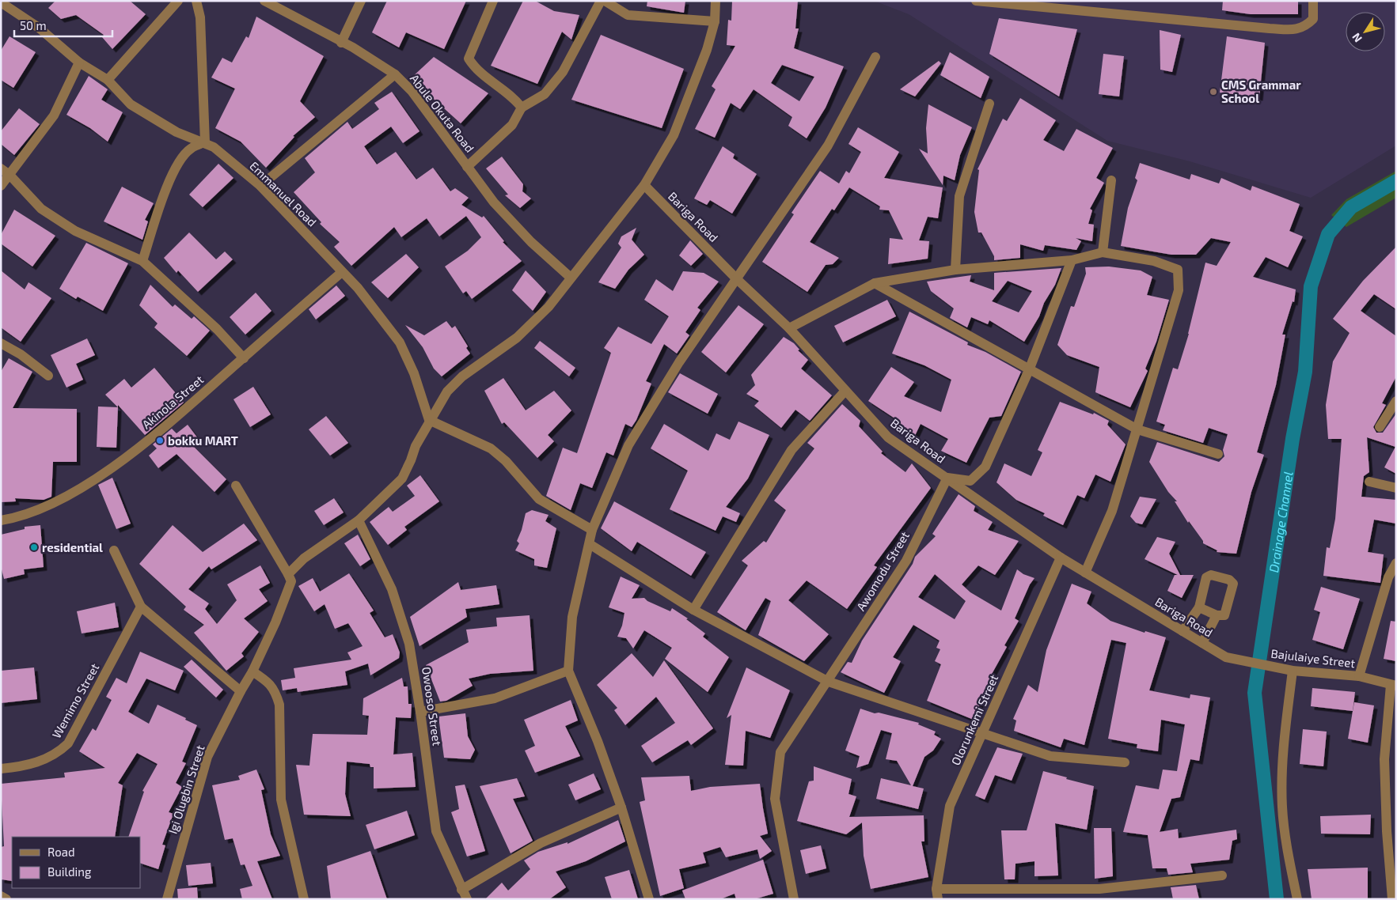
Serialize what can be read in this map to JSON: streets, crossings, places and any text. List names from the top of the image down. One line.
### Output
{"streets":{"street":["Abule Okuta Road","Emmanuel Road","Bariga Road","Akinola Street","Awomodu Street","Bajulaiye Street","Wemimo Street","Owooso Street","Olorunkemi Street","Igi Olugbin Street"]},"crossings":[["Emmanuel Road","Akinola Street"],["Bariga Road","Awomodu Street"],["Bariga Road","Bajulaiye Street"],["Bariga Road","Olorunkemi Street"]],"water":["Drainage Channel"],"places":["CMS Grammar School","bokku MART","residential"],"legend":["Road","Building"],"scale_bar":"50 m","north":"bottom left"}
